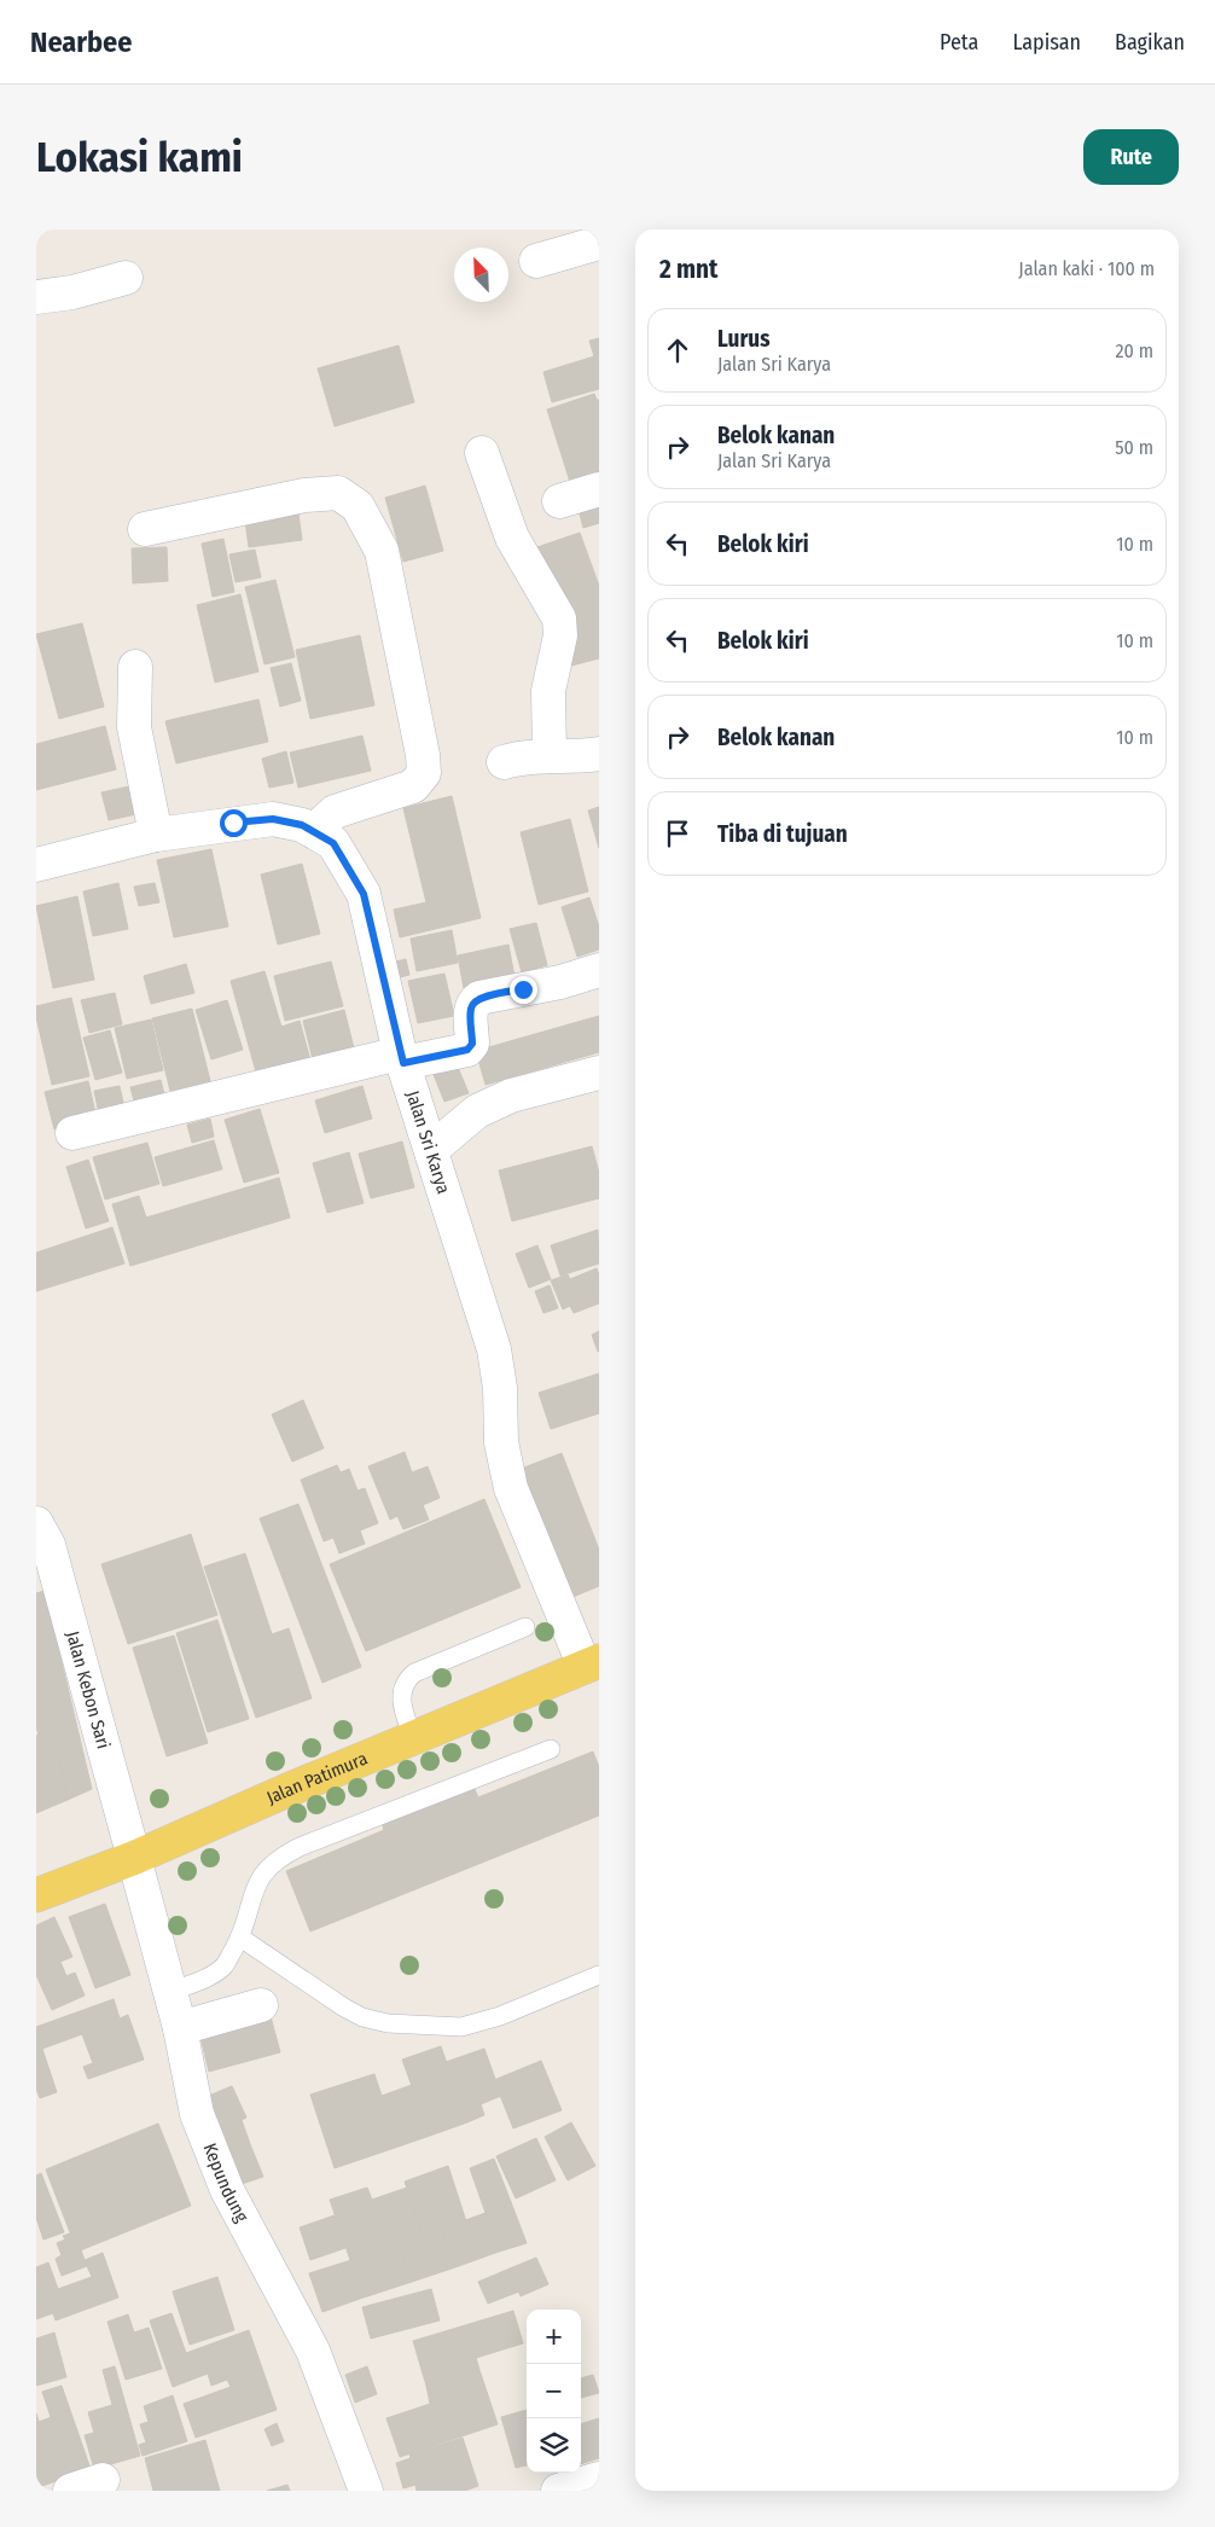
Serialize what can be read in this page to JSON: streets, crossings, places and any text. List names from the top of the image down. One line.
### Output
{"streets":{"main road":["Jalan Patimura"],"street":["Jalan Sri Karya","Jalan Kebon Sari","Kepundung"]},"crossings":[["Jalan Sri Karya","Jalan Patimura"],["Jalan Kebon Sari","Jalan Patimura"],["Jalan Kebon Sari","Kepundung"],["Jalan Patimura","Kepundung"]],"north":"top left","page":{"header":"Nearbee","nav":["Peta","Lapisan","Bagikan"],"buttons":"Rute","title":"Lokasi kami","heading":["2 mnt","Jalan kaki · 100 m"],"list":[["Lurus","Jalan Sri Karya","20 m"],["Belok kanan","Jalan Sri Karya","50 m"],["Belok kiri","10 m"],["Belok kiri","10 m"],["Belok kanan","10 m"],"Tiba di tujuan"],"map_buttons":["+","−"]}}
